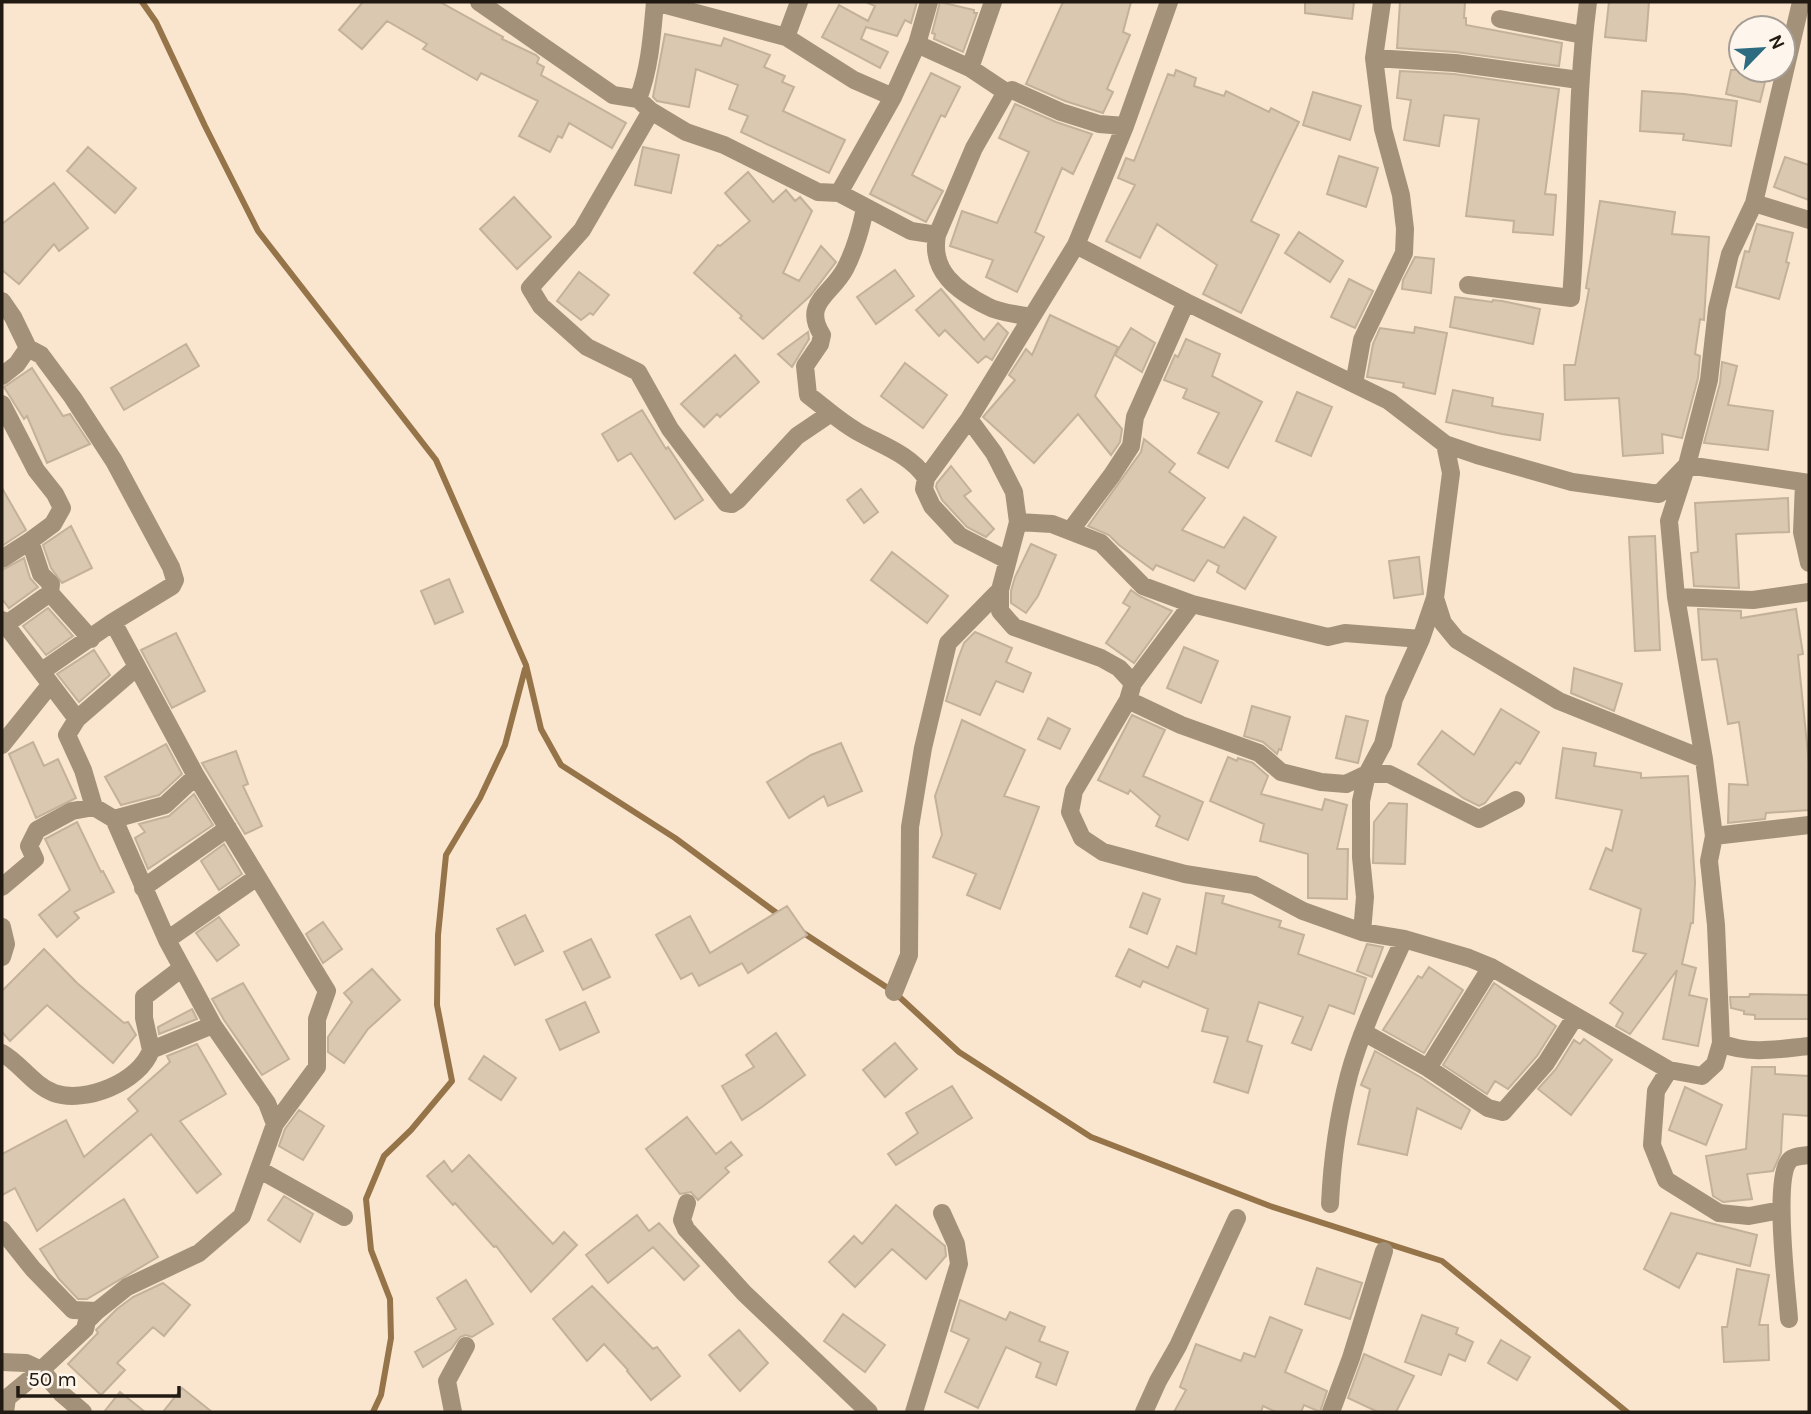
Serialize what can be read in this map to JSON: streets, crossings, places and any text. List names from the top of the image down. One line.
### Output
{"scale_bar":"50 m","north":"top right"}
